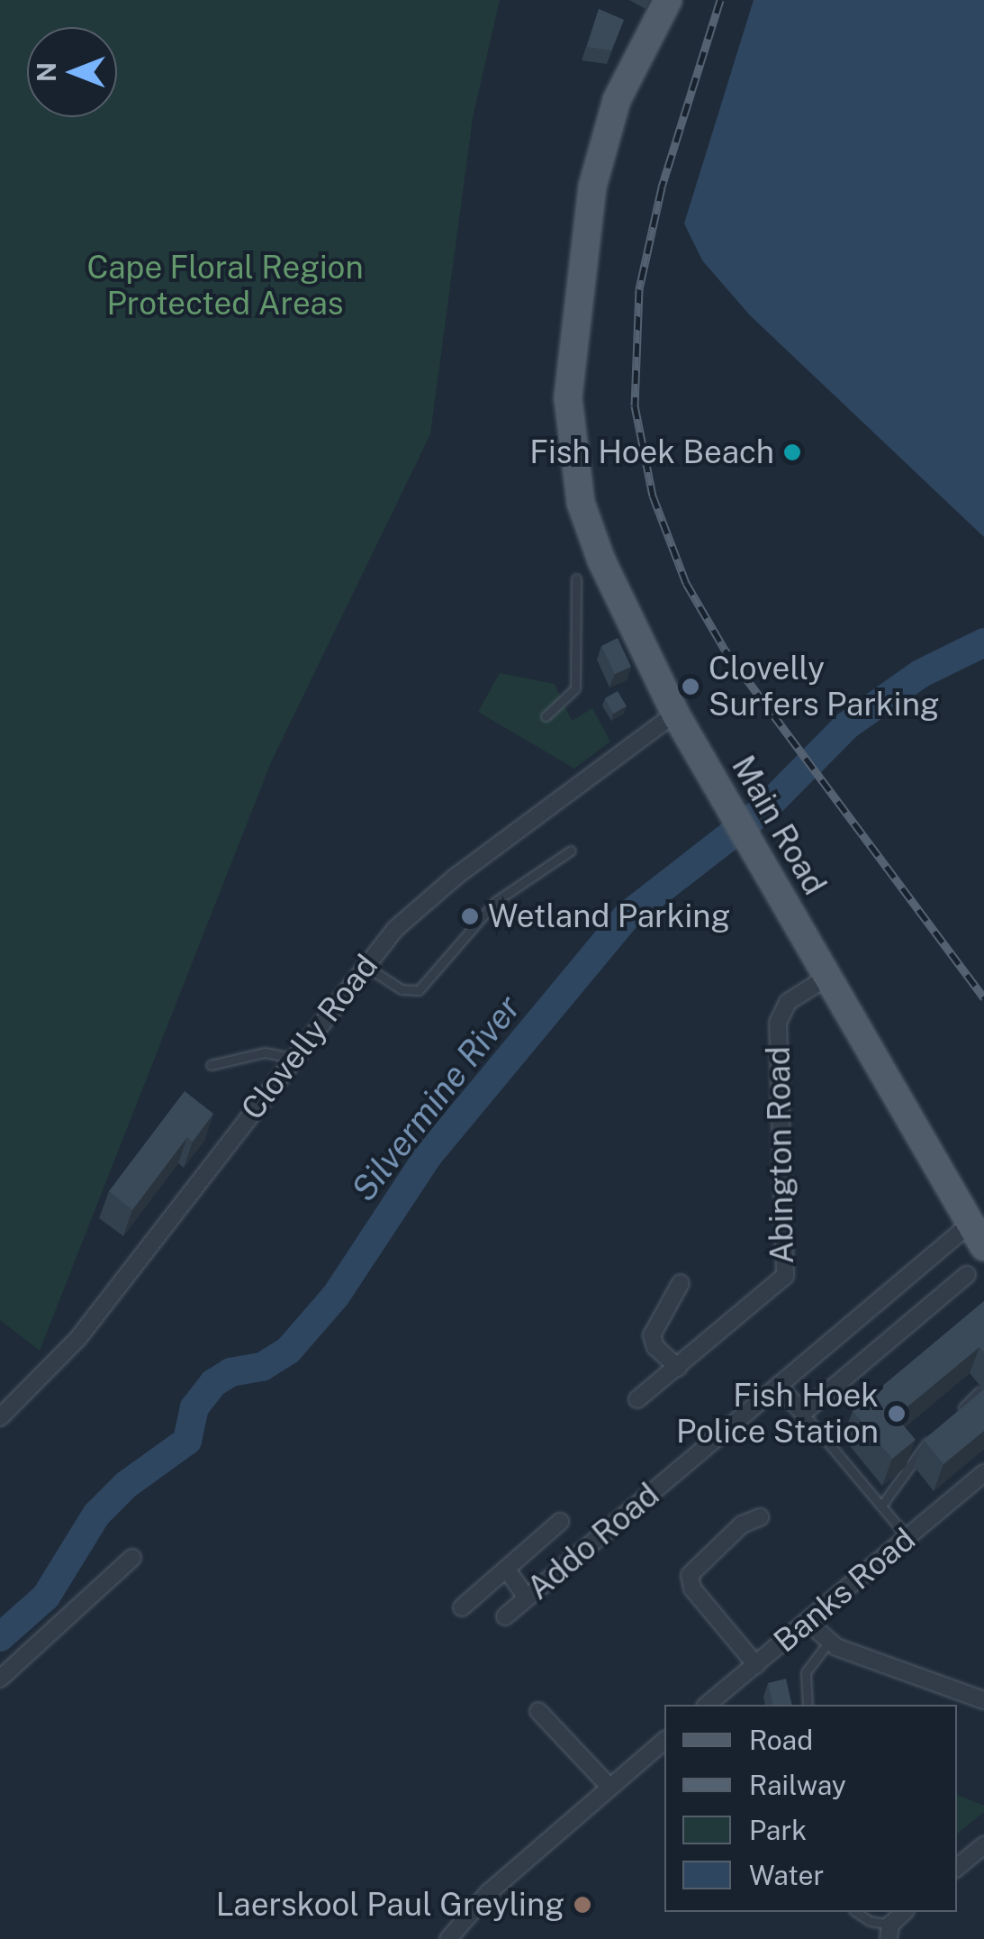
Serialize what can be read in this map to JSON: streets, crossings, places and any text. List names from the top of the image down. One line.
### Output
{"streets":{"main road":["Main Road"],"street":["Clovelly Road","Abington Road","Addo Road","Banks Road"]},"crossings":[["Main Road","Clovelly Road"],["Main Road","Abington Road"],["Main Road","Addo Road"]],"water":["Silvermine River"],"parks":["Cape Floral Region Protected Areas"],"places":["Fish Hoek Beach","Clovelly Surfers Parking","Wetland Parking","Fish Hoek Police Station","Laerskool Paul Greyling"],"legend":["Road","Railway","Park","Water"],"north":"left"}
